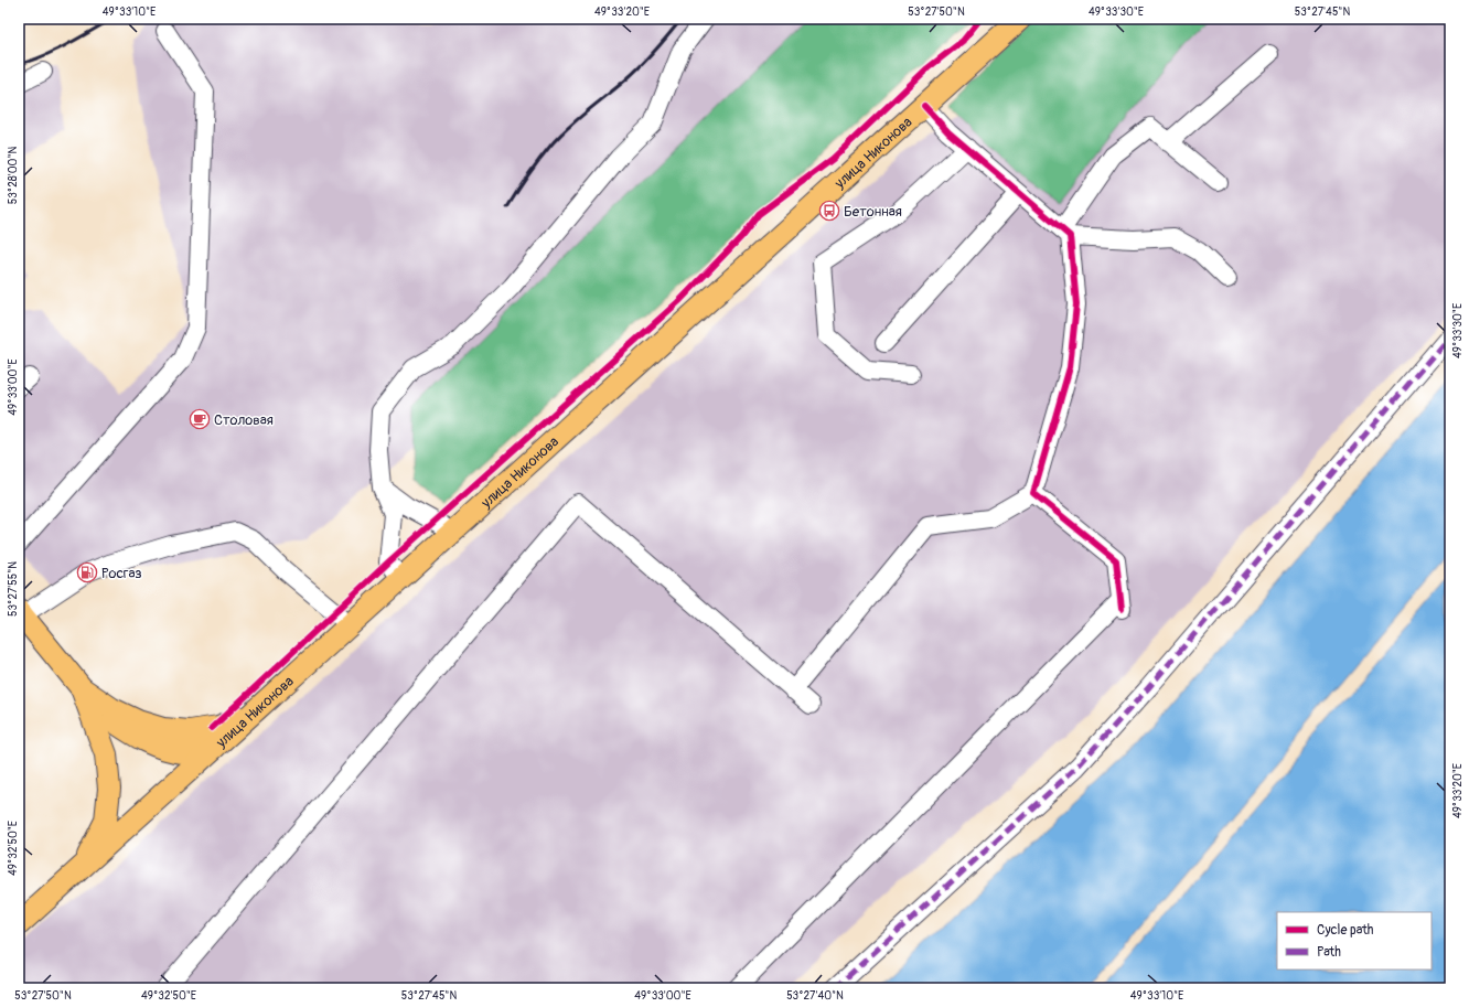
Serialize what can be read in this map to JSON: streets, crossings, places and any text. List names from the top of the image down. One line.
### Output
{"streets":{"main road":["улица Никонова"]},"places":{"bus stop":["Бетонная"],"cafe":["Столовая"],"fuel station":["Росгаз"]},"legend":["Cycle path","Path"],"coordinates":["49°33'10\"E","49°33'20\"E","53°27'50\"N","49°33'30\"E","53°27'45\"N","53°28'00\"N","49°33'00\"E","53°27'55\"N","49°32'50\"E","53°27'40\"N"]}
